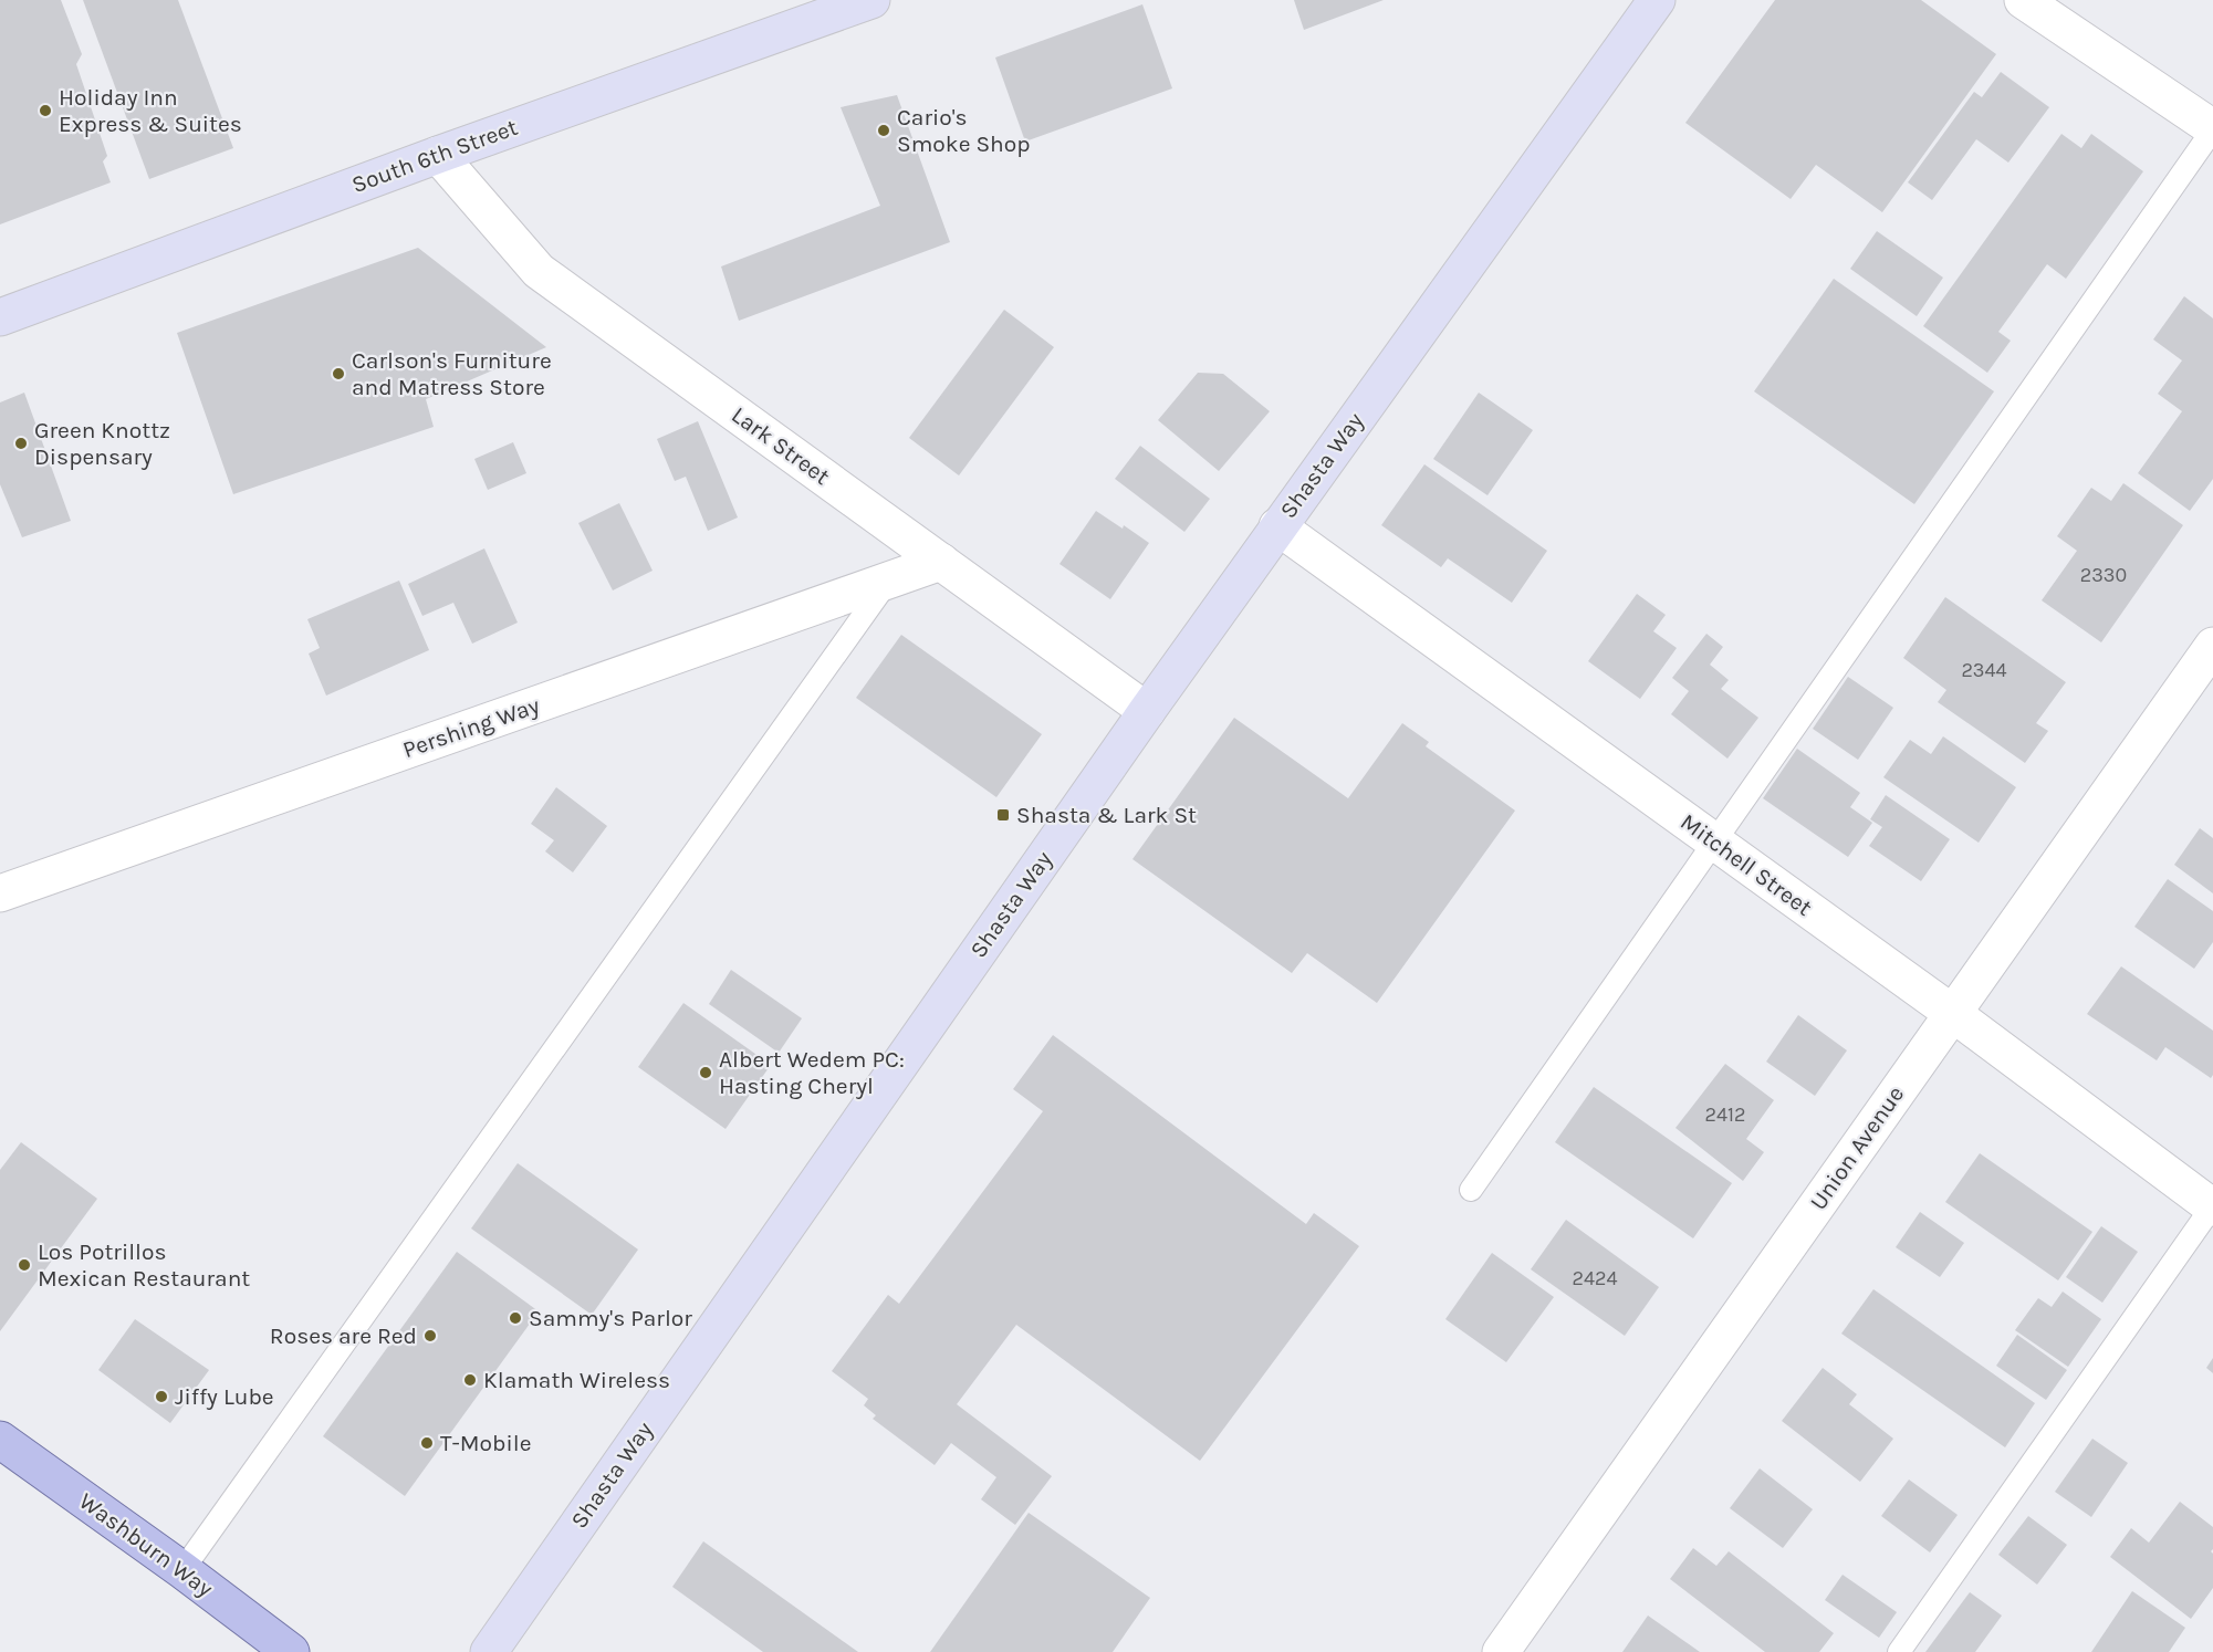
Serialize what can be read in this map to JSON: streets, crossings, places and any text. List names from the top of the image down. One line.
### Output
{"streets":{"main road":["South 6th Street","Shasta Way","Washburn Way"],"street":["Lark Street","Pershing Way","Mitchell Street","Union Avenue"]},"crossings":[["South 6th Street","Lark Street"],["Lark Street","Shasta Way"],["Lark Street","Pershing Way"],["Shasta Way","Mitchell Street"],["Mitchell Street","Union Avenue"]],"places":{"other":["Holiday Inn Express & Suites","Cario's Smoke Shop","Carlson's Furniture and Matress Store","Green Knottz Dispensary","Albert Wedem PC: Hasting Cheryl","Los Potrillos Mexican Restaurant","Sammy's Parlor","Roses are Red","Klamath Wireless","Jiffy Lube","T-Mobile"],"transit":["Shasta & Lark St"]},"house_numbers":["2330","2344","2412","2424"]}
